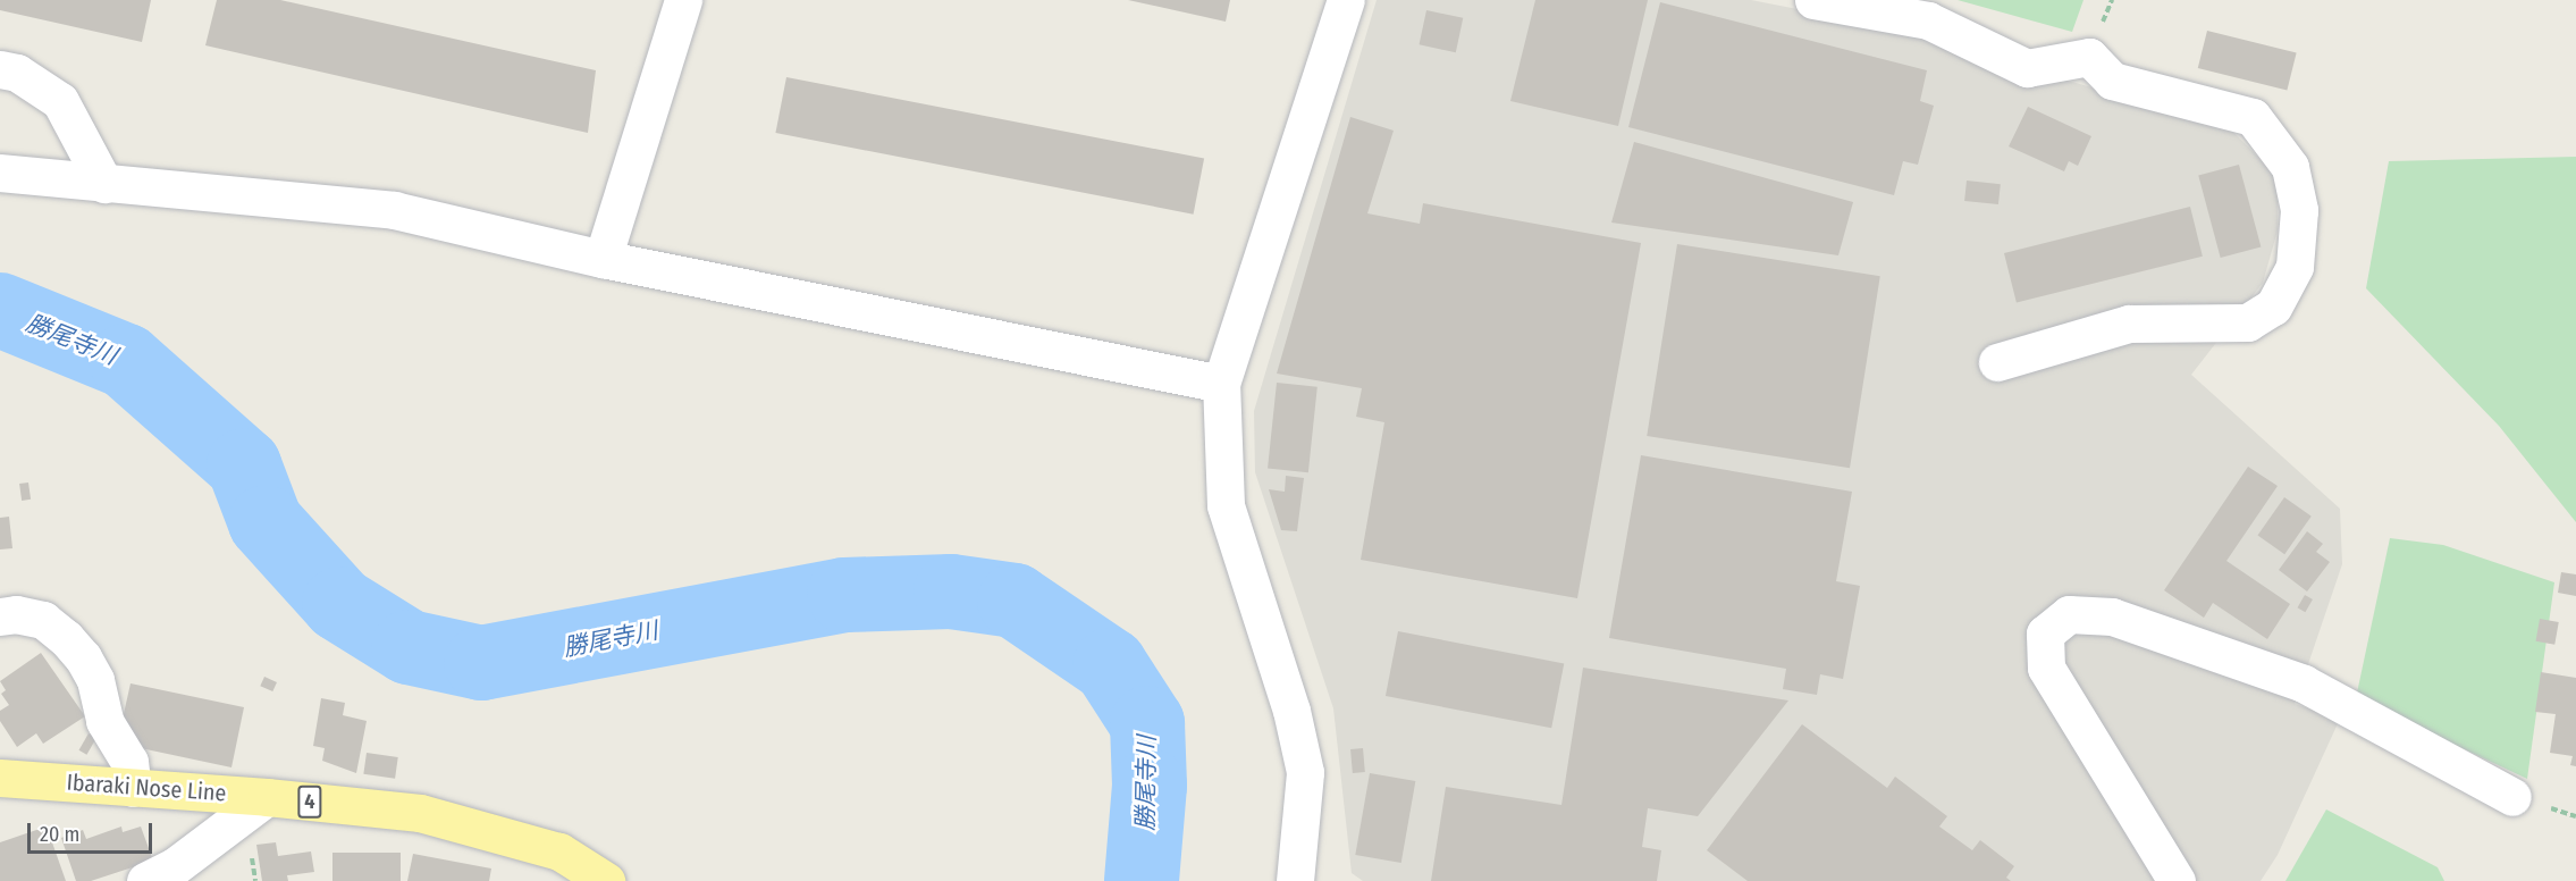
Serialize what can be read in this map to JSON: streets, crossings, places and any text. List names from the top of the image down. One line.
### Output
{"streets":{"main road":["Ibaraki Nose Line","4"]},"water":["勝尾寺川"],"scale_bar":"20 m"}
